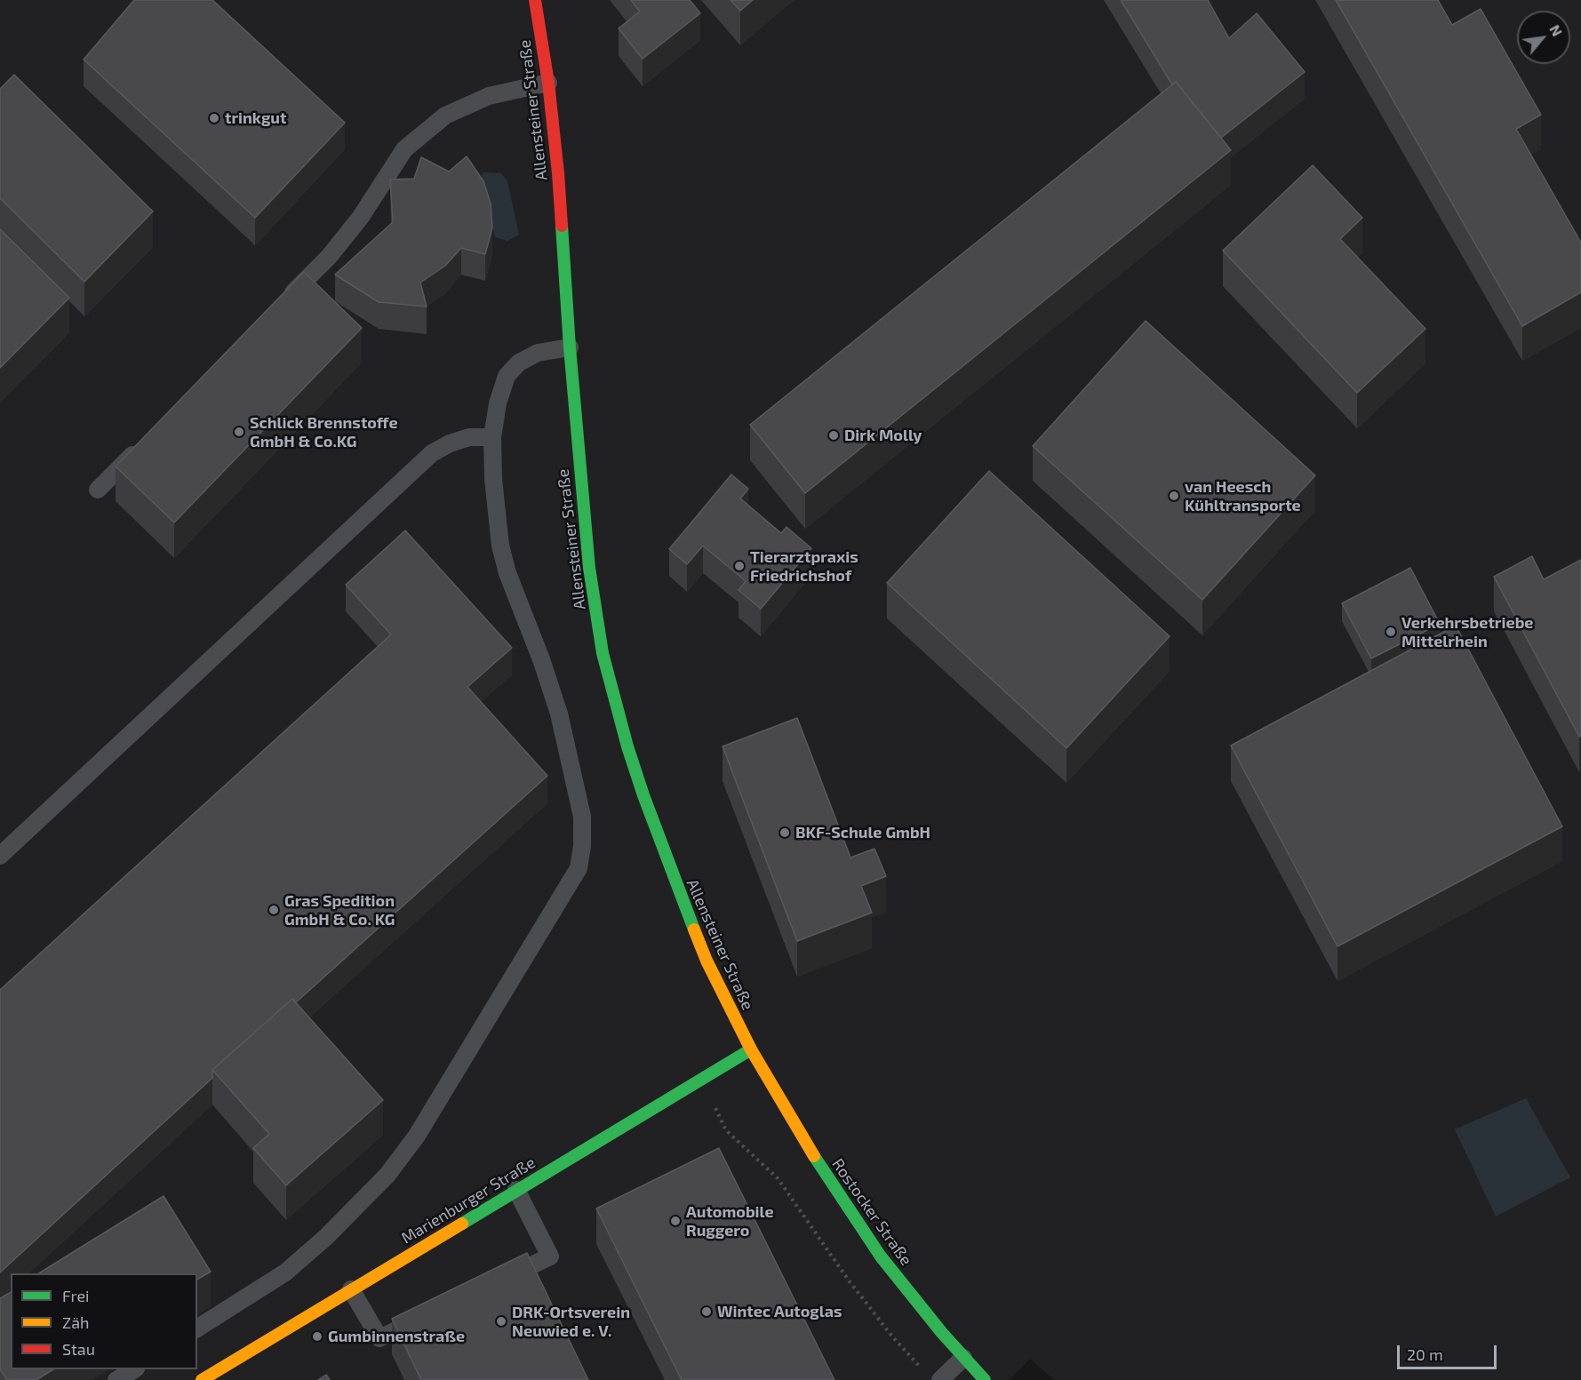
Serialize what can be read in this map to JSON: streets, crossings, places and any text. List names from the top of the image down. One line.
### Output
{"streets":{"street":["Allensteiner Straße","Marienburger Straße","Rostocker Straße"]},"crossings":[["Allensteiner Straße","Marienburger Straße"],["Allensteiner Straße","Rostocker Straße"],["Marienburger Straße","Rostocker Straße"]],"places":["trinkgut","Schlick Brennstoffe GmbH & Co.KG","Dirk Molly","van Heesch Kühltransporte","Tierarztpraxis Friedrichshof","Verkehrsbetriebe Mittelrhein","BKF-Schule GmbH","Gras Spedition GmbH & Co. KG","Automobile Ruggero","Wintec Autoglas","DRK-Ortsverein Neuwied e. V.","Gumbinnenstraße"],"legend":["Frei","Zäh","Stau"],"scale_bar":"20 m","north":"top right"}
